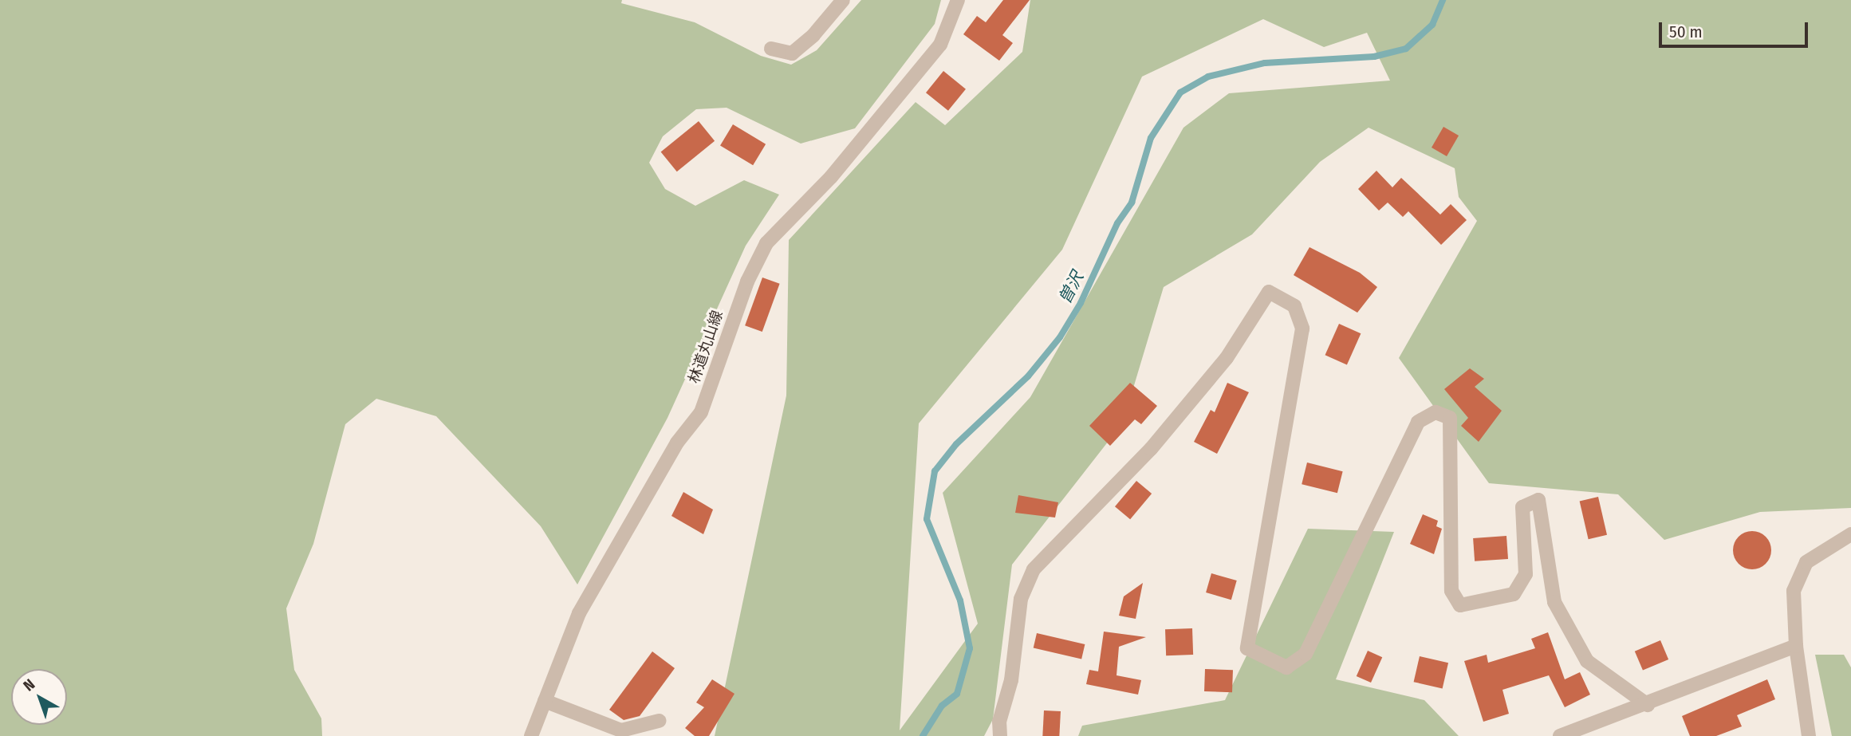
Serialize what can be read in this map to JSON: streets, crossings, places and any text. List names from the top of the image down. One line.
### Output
{"streets":{"street":["林道丸山線"]},"water":["曽沢"],"scale_bar":"50 m","north":"top left"}
